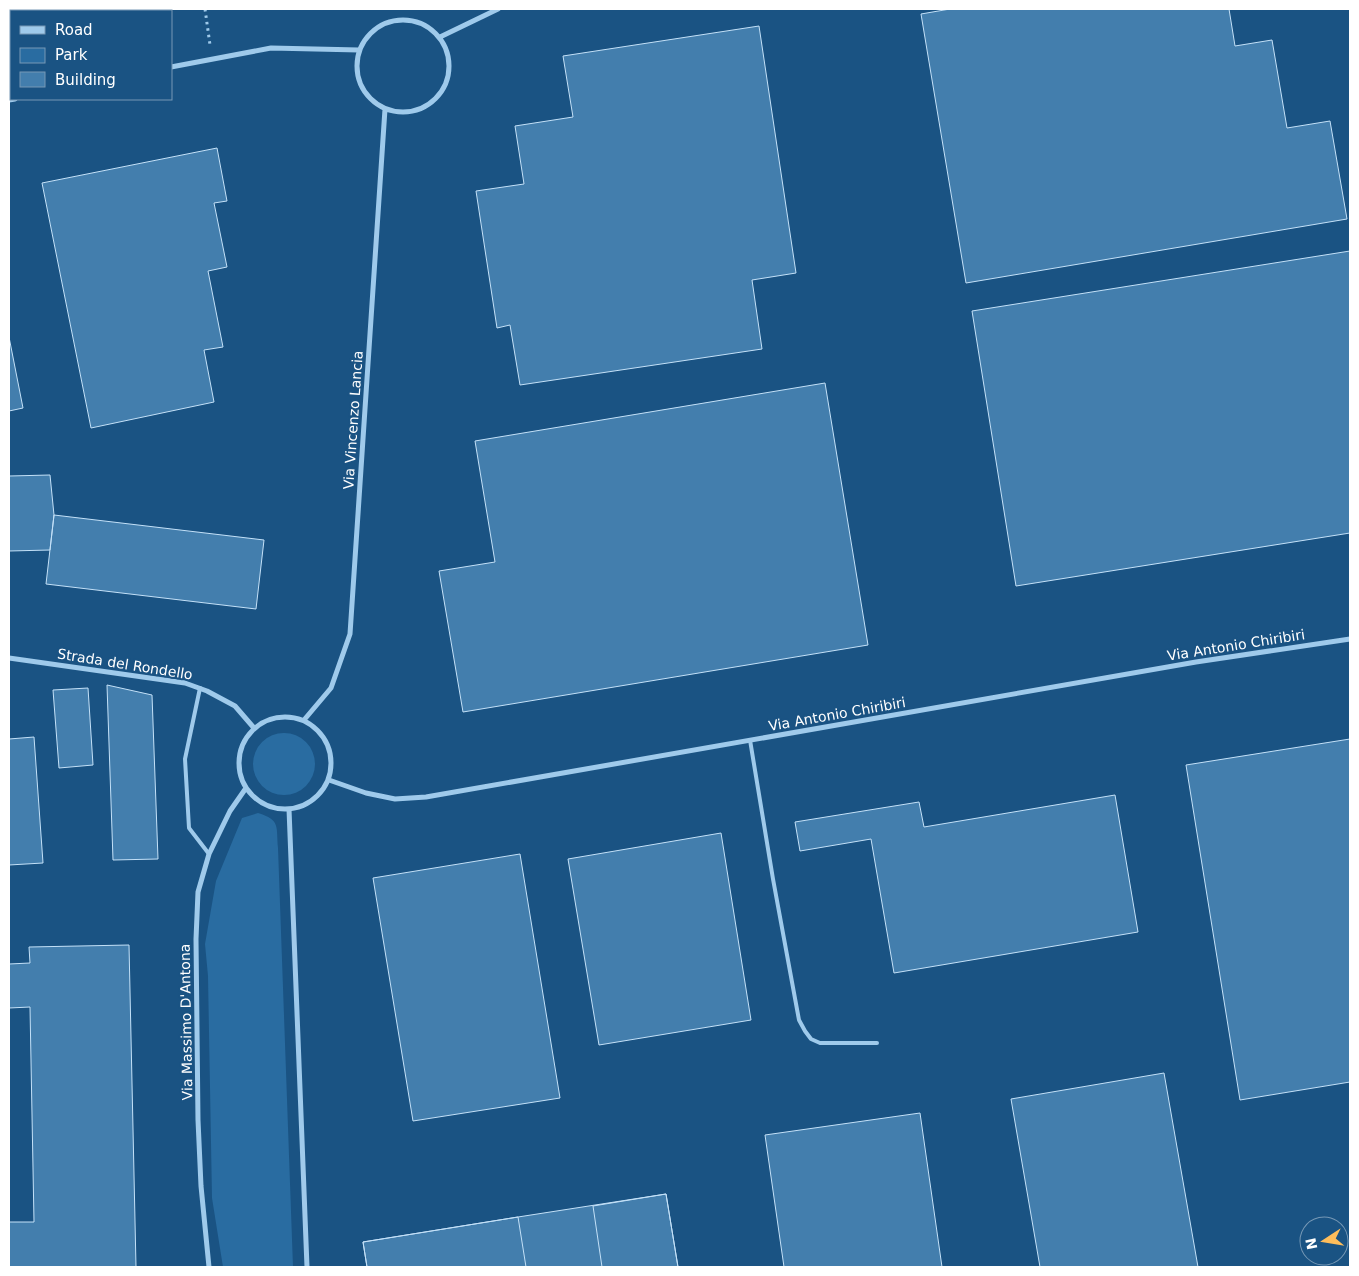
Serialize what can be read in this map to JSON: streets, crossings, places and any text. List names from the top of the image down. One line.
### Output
{"streets":{"street":["Via Vincenzo Lancia","Via Antonio Chiribiri","Strada del Rondello","Via Massimo D'Antona"]},"crossings":[["Via Vincenzo Lancia","Via Antonio Chiribiri"],["Via Vincenzo Lancia","Strada del Rondello"],["Via Vincenzo Lancia","Via Massimo D'Antona"],["Via Antonio Chiribiri","Strada del Rondello"],["Via Antonio Chiribiri","Via Massimo D'Antona"],["Strada del Rondello","Via Massimo D'Antona"]],"legend":["Road","Park","Building"],"north":"left"}
